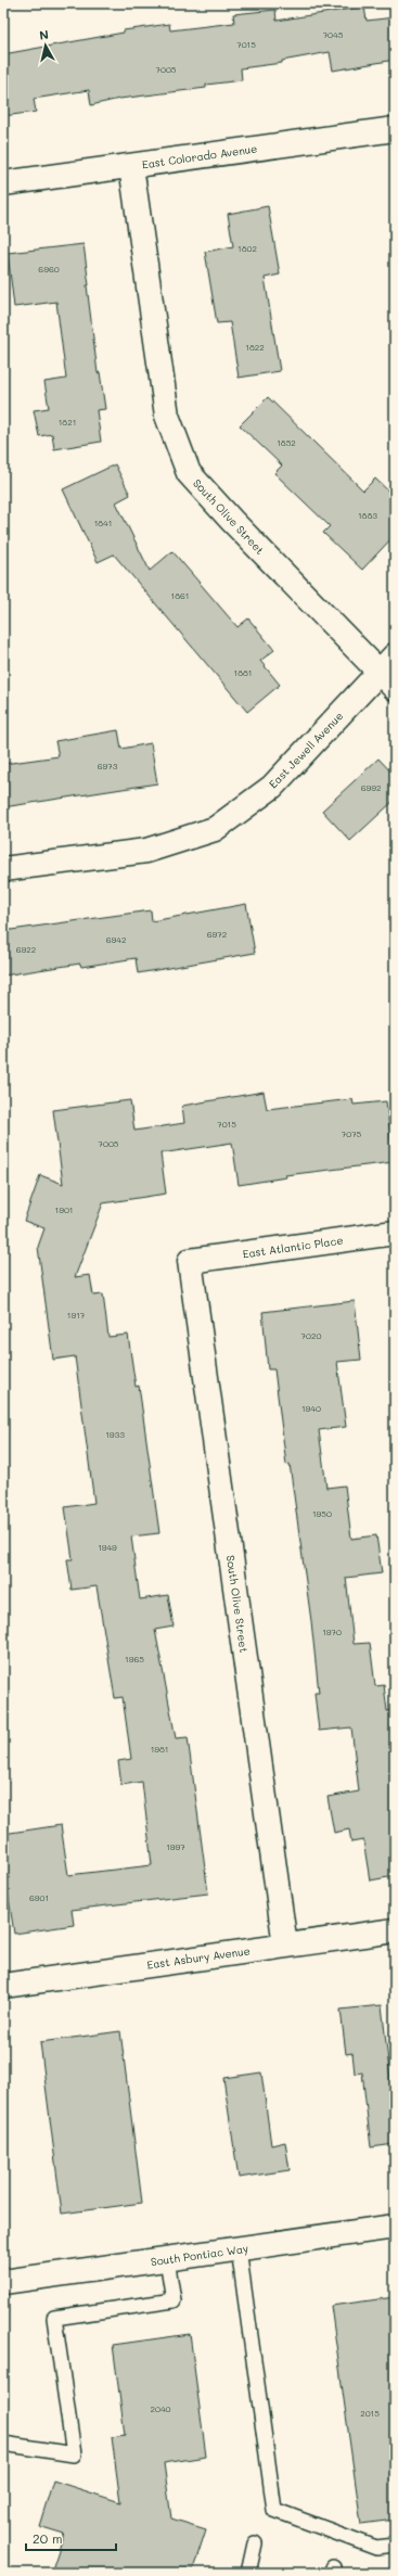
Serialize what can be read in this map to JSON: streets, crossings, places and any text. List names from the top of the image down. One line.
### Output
{"streets":{"street":["East Colorado Avenue","South Olive Street","East Jewell Avenue","East Atlantic Place","East Asbury Avenue","South Pontiac Way"]},"crossings":[["East Colorado Avenue","South Olive Street"],["South Olive Street","East Jewell Avenue"],["South Olive Street","East Atlantic Place"],["South Olive Street","East Asbury Avenue"]],"house_numbers":["7045","7015","7005","1802","6960","1822","1821","1852","1883","1841","1861","1881","6973","6992","6972","6942","6922","7015","7075","7005","1901","1917","7020","1940","1933","1950","1949","1970","1965","1981","1997","6901","2040","2015"],"scale_bar":"20 m","north":"top"}
